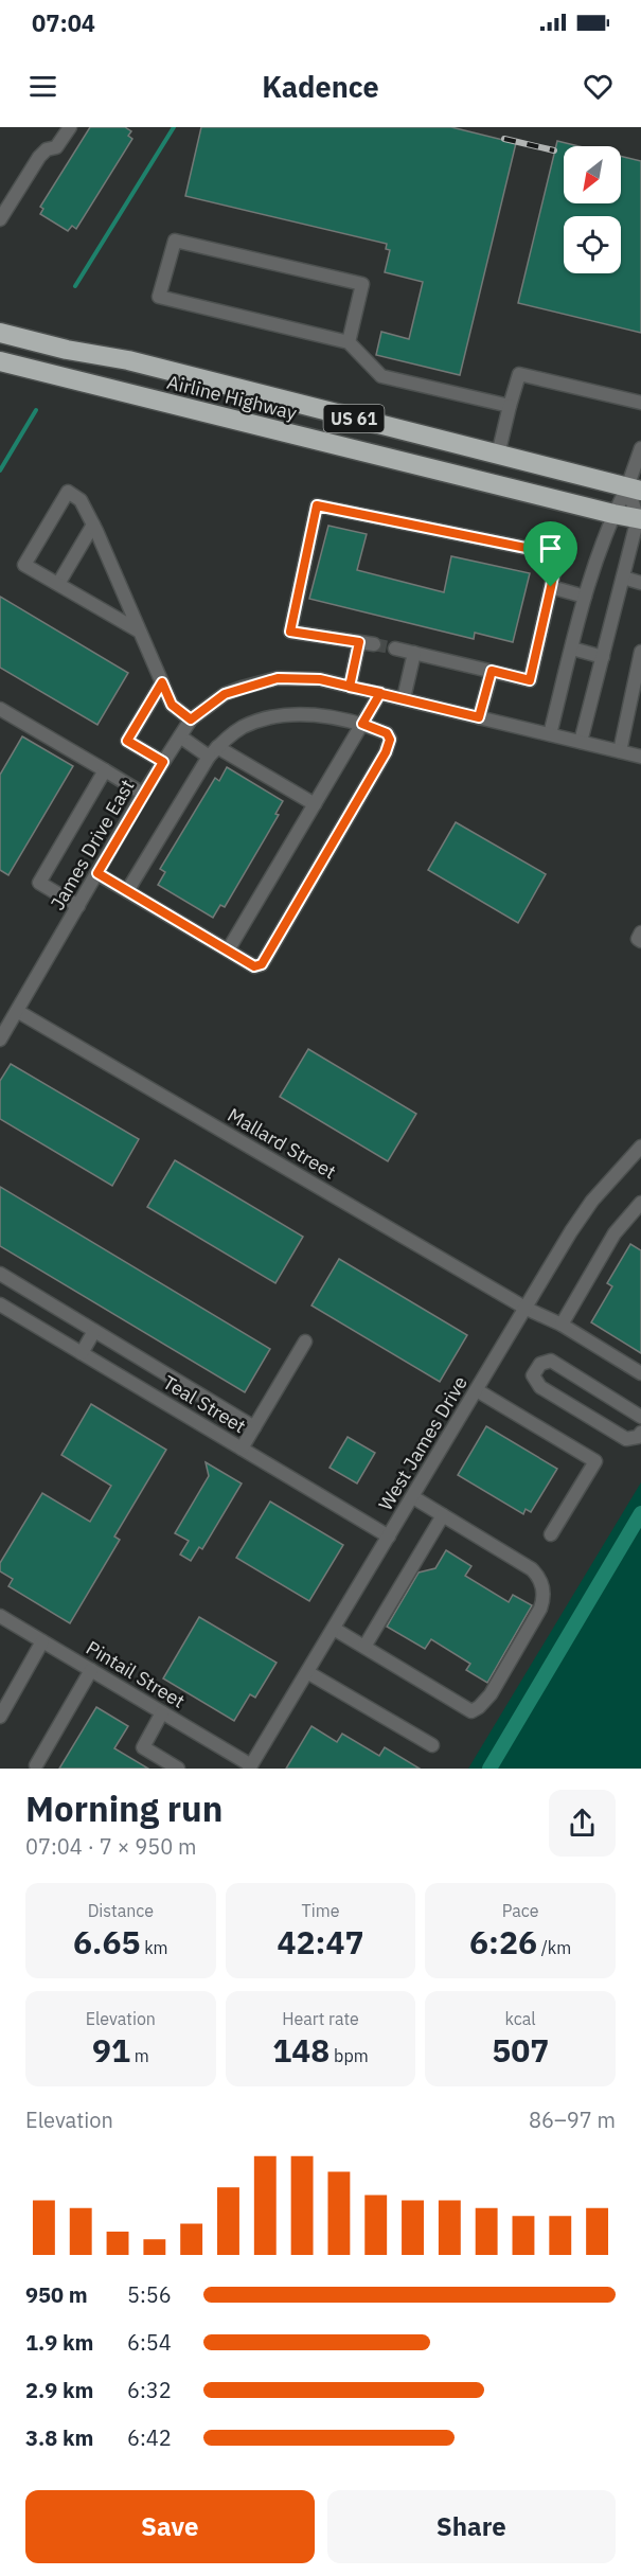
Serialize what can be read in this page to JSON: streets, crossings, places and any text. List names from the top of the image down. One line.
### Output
{"streets":{"highway":["Airline Highway","US 61"],"street":["James Drive East","Mallard Street","Teal Street","West James Drive","Pintail Street"]},"crossings":[["James Drive East","Mallard Street"],["Mallard Street","West James Drive"],["Teal Street","West James Drive"],["West James Drive","Pintail Street"]],"north":"bottom left","page":{"status":"07:04","header":"Kadence","heading":["Morning run","07:04 · 7 × 950 m"],"stats":[["Distance","6.65 km"],["Time","42:47"],["Pace","6:26 /km"],["Elevation","91 m"],["Heart rate","148 bpm"],["kcal","507"]],"chart":["Elevation","86–97 m"],"list":[{"name":"950 m","note":"5:56"},{"name":"1.9 km","note":"6:54"},{"name":"2.9 km","note":"6:32"},{"name":"3.8 km","note":"6:42"}],"buttons":["Save","Share"]}}
